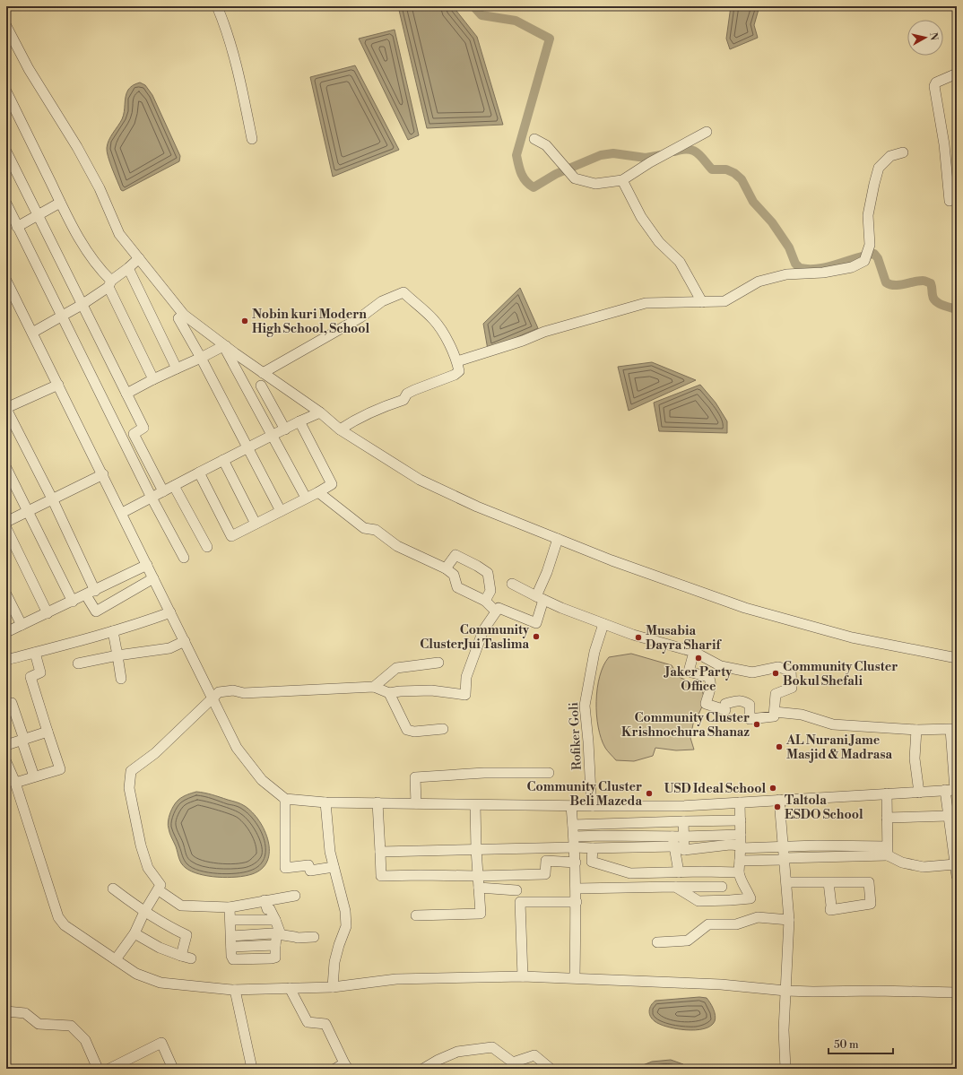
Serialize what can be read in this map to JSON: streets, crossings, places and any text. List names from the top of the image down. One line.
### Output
{"streets":{"street":["Rofiker Goli"]},"places":["Nobin kuri Modern High School, School","Community ClusterJui Taslima","Musabia Dayra Sharif","Jaker Party Office","Community Cluster Bokul Shefali","Community Cluster Krishnochura Shanaz","AL Nurani Jame Masjid & Madrasa","USD Ideal School","Community Cluster Beli Mazeda","Taltola ESDO School"],"scale_bar":"50 m","north":"right"}
